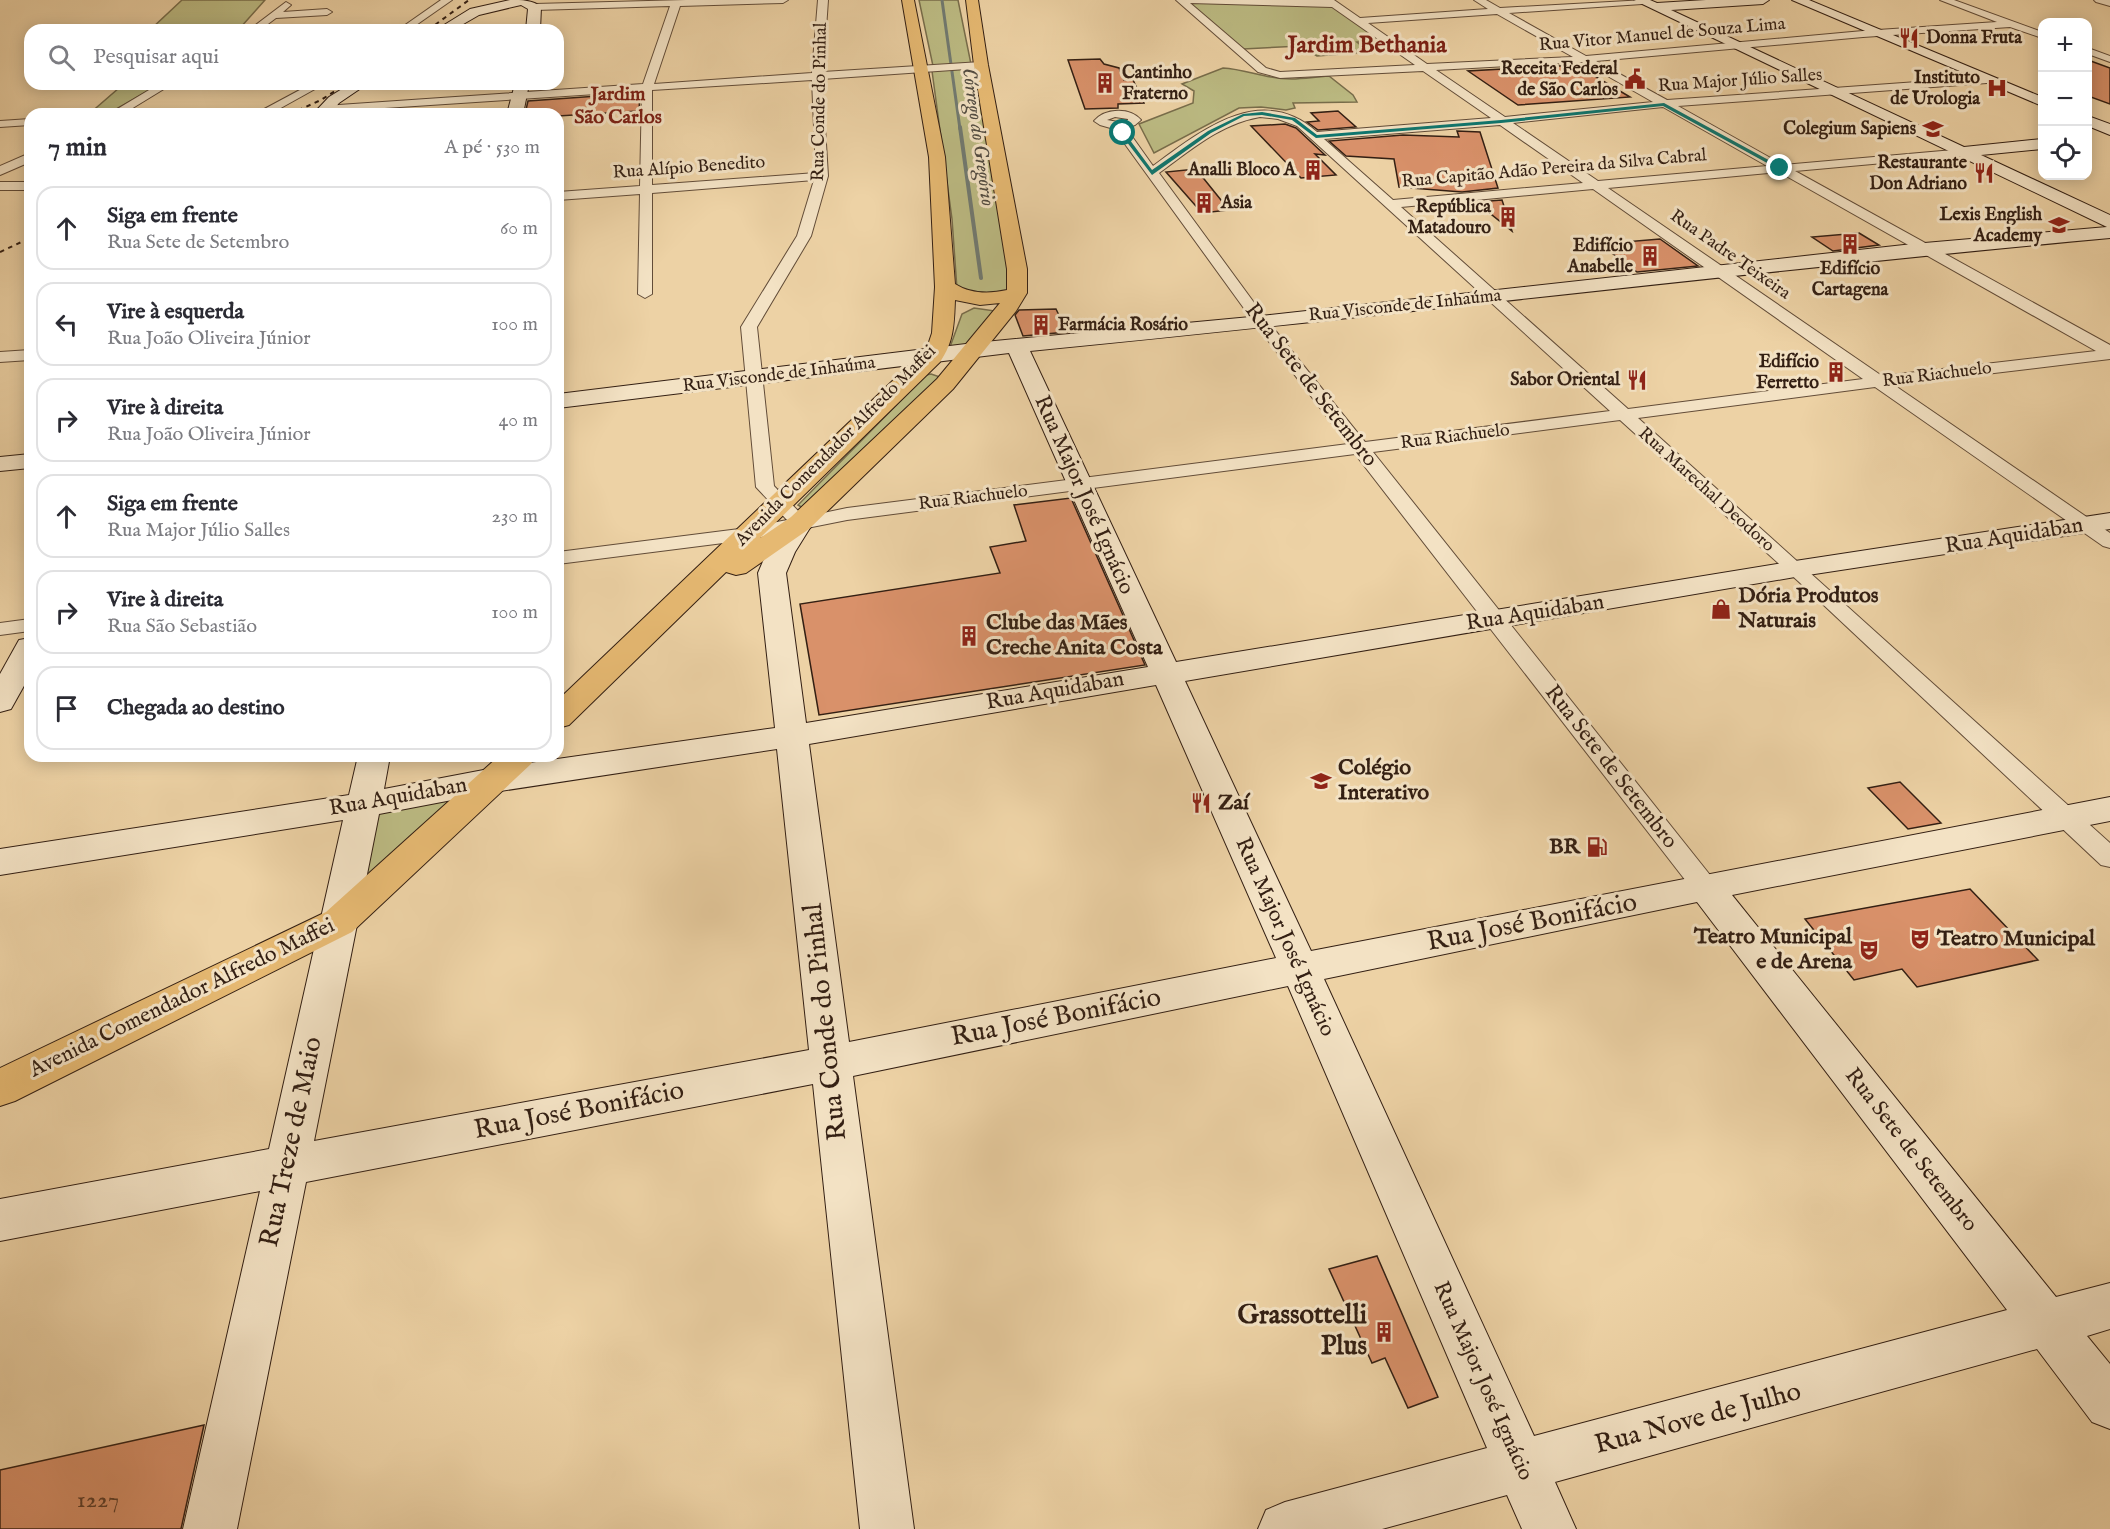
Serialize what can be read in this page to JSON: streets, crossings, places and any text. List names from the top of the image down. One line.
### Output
{"streets":{"main road":["Avenida Comendador Alfredo Maffei"],"street":["Rua Vitor Manuel de Souza Lima","Rua Major Júlio Salles","Rua Conde do Pinhal","Rua Alípio Benedito","Rua Capitão Adão Pereira da Silva Cabral","Rua Padre Teixeira","Rua Visconde de Inhaúma","Rua Riachuelo","Rua Sete de Setembro","Rua Marechal Deodoro","Rua Major José Ignácio","Rua Aquidaban","Rua José Bonifácio","Rua Treze de Maio","Rua Nove de Julho"]},"crossings":[["Rua Vitor Manuel de Souza Lima","Rua Padre Teixeira"],["Rua Major Júlio Salles","Rua Padre Teixeira"],["Rua Major Júlio Salles","Rua Marechal Deodoro"],["Rua Conde do Pinhal","Rua Alípio Benedito"],["Rua Conde do Pinhal","Rua Visconde de Inhaúma"],["Rua Conde do Pinhal","Rua Riachuelo"],["Rua Conde do Pinhal","Avenida Comendador Alfredo Maffei"],["Rua Conde do Pinhal","Rua Aquidaban"],["Rua Conde do Pinhal","Rua José Bonifácio"],["Rua Capitão Adão Pereira da Silva Cabral","Rua Padre Teixeira"],["Rua Capitão Adão Pereira da Silva Cabral","Rua Marechal Deodoro"],["Rua Padre Teixeira","Rua Visconde de Inhaúma"],["Rua Padre Teixeira","Rua Riachuelo"],["Rua Padre Teixeira","Rua Aquidaban"],["Rua Visconde de Inhaúma","Rua Sete de Setembro"],["Rua Visconde de Inhaúma","Avenida Comendador Alfredo Maffei"],["Rua Visconde de Inhaúma","Rua Marechal Deodoro"],["Rua Visconde de Inhaúma","Rua Major José Ignácio"],["Rua Riachuelo","Rua Sete de Setembro"],["Rua Riachuelo","Avenida Comendador Alfredo Maffei"],["Rua Riachuelo","Rua Marechal Deodoro"],["Rua Riachuelo","Rua Major José Ignácio"],["Rua Sete de Setembro","Rua Marechal Deodoro"],["Rua Sete de Setembro","Rua Aquidaban"],["Rua Sete de Setembro","Rua José Bonifácio"],["Rua Sete de Setembro","Rua Nove de Julho"],["Avenida Comendador Alfredo Maffei","Rua Aquidaban"],["Avenida Comendador Alfredo Maffei","Rua Treze de Maio"],["Rua Marechal Deodoro","Rua Aquidaban"],["Rua Marechal Deodoro","Rua José Bonifácio"],["Rua Major José Ignácio","Rua Aquidaban"],["Rua Major José Ignácio","Rua José Bonifácio"],["Rua Major José Ignácio","Rua Nove de Julho"],["Rua Aquidaban","Rua Treze de Maio"],["Rua José Bonifácio","Rua Treze de Maio"]],"districts":["Jardim Bethania","Jardim São Carlos"],"water":["Córrego do Gregório"],"places":{"restaurant":["Donna Fruta","Restaurante Don Adriano","Sabor Oriental","Zaí"],"public building":["Receita Federal de São Carlos"],"building":["Cantinho Fraterno","Analli Bloco A","Asia","República Matadouro","Edifício Cartagena","Edifício Anabelle","Farmácia Rosário","Edifício Ferretto","Clube das Mães Creche Anita Costa","Grassottelli Plus"],"hospital":["Instituto de Urologia"],"school or university":["Colegium Sapiens","Lexis English Academy","Colégio Interativo"],"shop":["Dória Produtos Naturais"],"fuel station":["BR"],"theatre":["Teatro Municipal","Teatro Municipal e de Arena"]},"house_numbers":["1227"],"page":{"map_buttons":["+","−"],"search":"Pesquisar aqui","heading":["7 min","A pé · 530 m"],"list":[["Siga em frente","Rua Sete de Setembro","60 m"],["Vire à esquerda","Rua João Oliveira Júnior","100 m"],["Vire à direita","Rua João Oliveira Júnior","40 m"],["Siga em frente","Rua Major Júlio Salles","230 m"],["Vire à direita","Rua São Sebastião","100 m"],"Chegada ao destino"]}}
